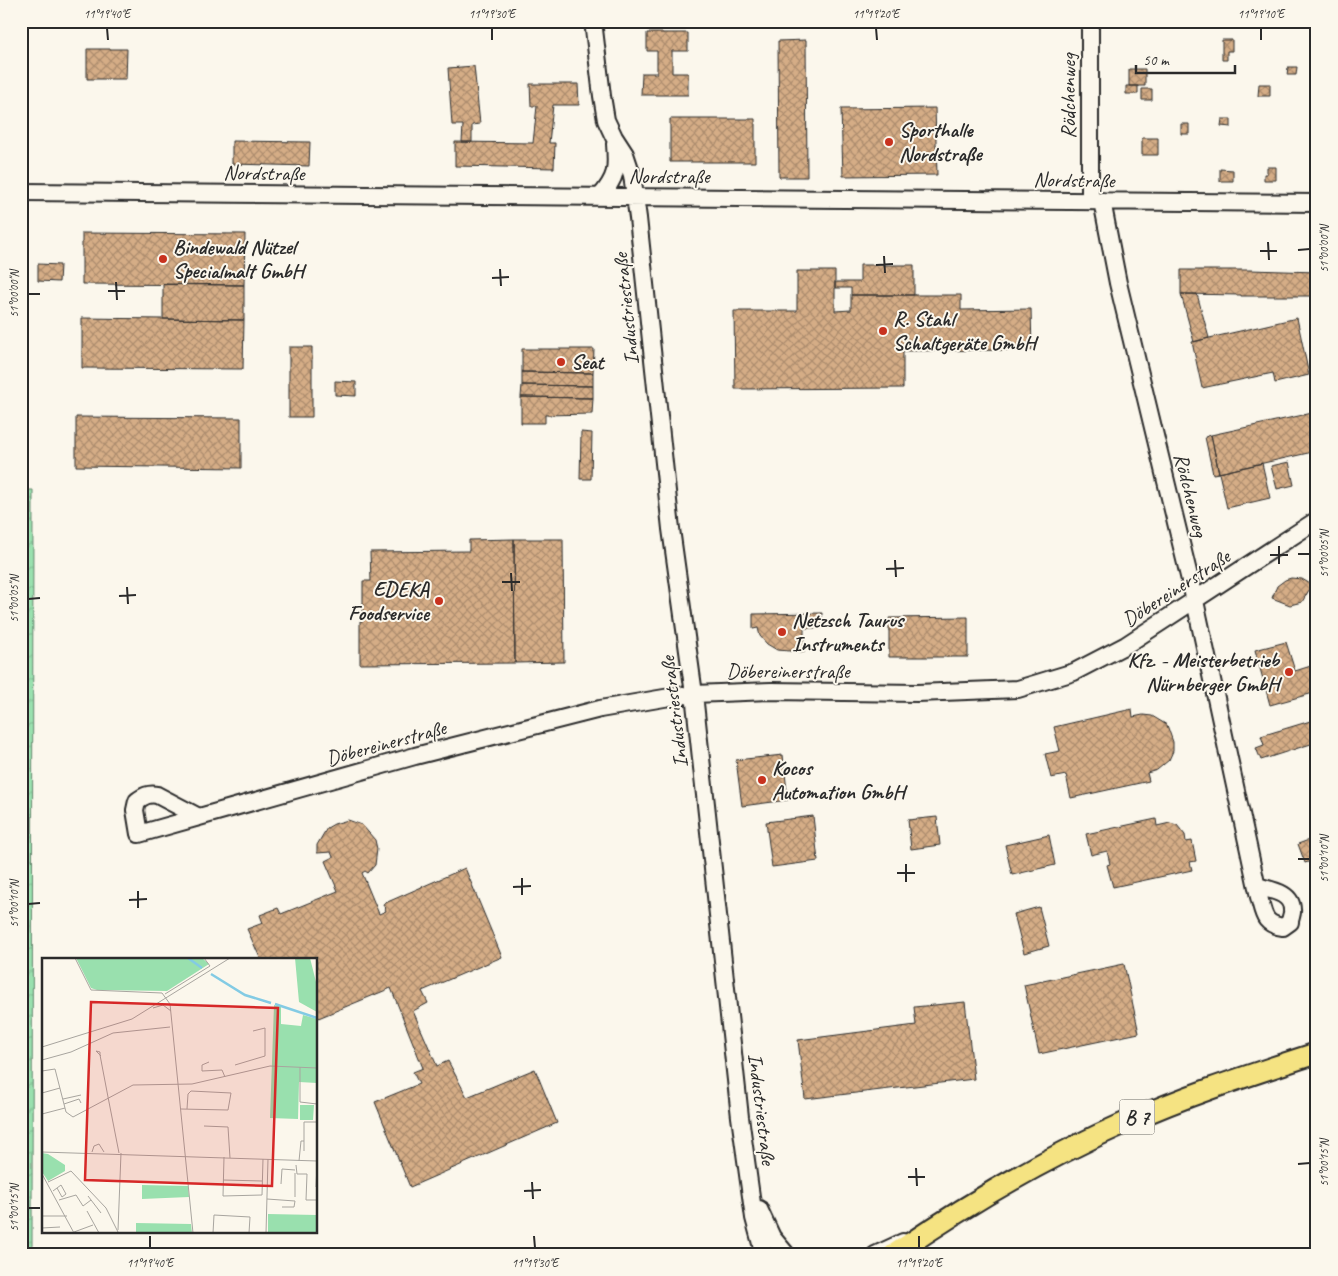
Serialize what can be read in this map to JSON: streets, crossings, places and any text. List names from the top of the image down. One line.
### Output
{"streets":{"main road":["B 7"],"street":["Rödchenweg","Nordstraße","Industriestraße","Döbereinerstraße"]},"crossings":[["Rödchenweg","Nordstraße"],["Rödchenweg","Döbereinerstraße"],["Nordstraße","Industriestraße"],["Industriestraße","Döbereinerstraße"]],"places":["Sporthalle Nordstraße","Bindewald Nützel Specialmalt GmbH","R. Stahl Schaltgeräte GmbH","Seat","EDEKA Foodservice","Netzsch Taurus Instruments","Kfz. - Meisterbetrieb Nürnberger GmbH","Kocos Automation GmbH"],"scale_bar":"50 m","coordinates":["11°19'40\"E","11°19'30\"E","11°19'20\"E","11°19'10\"E","51°00'00\"N","51°00'05\"N","51°00'10\"N","51°00'15\"N"]}
